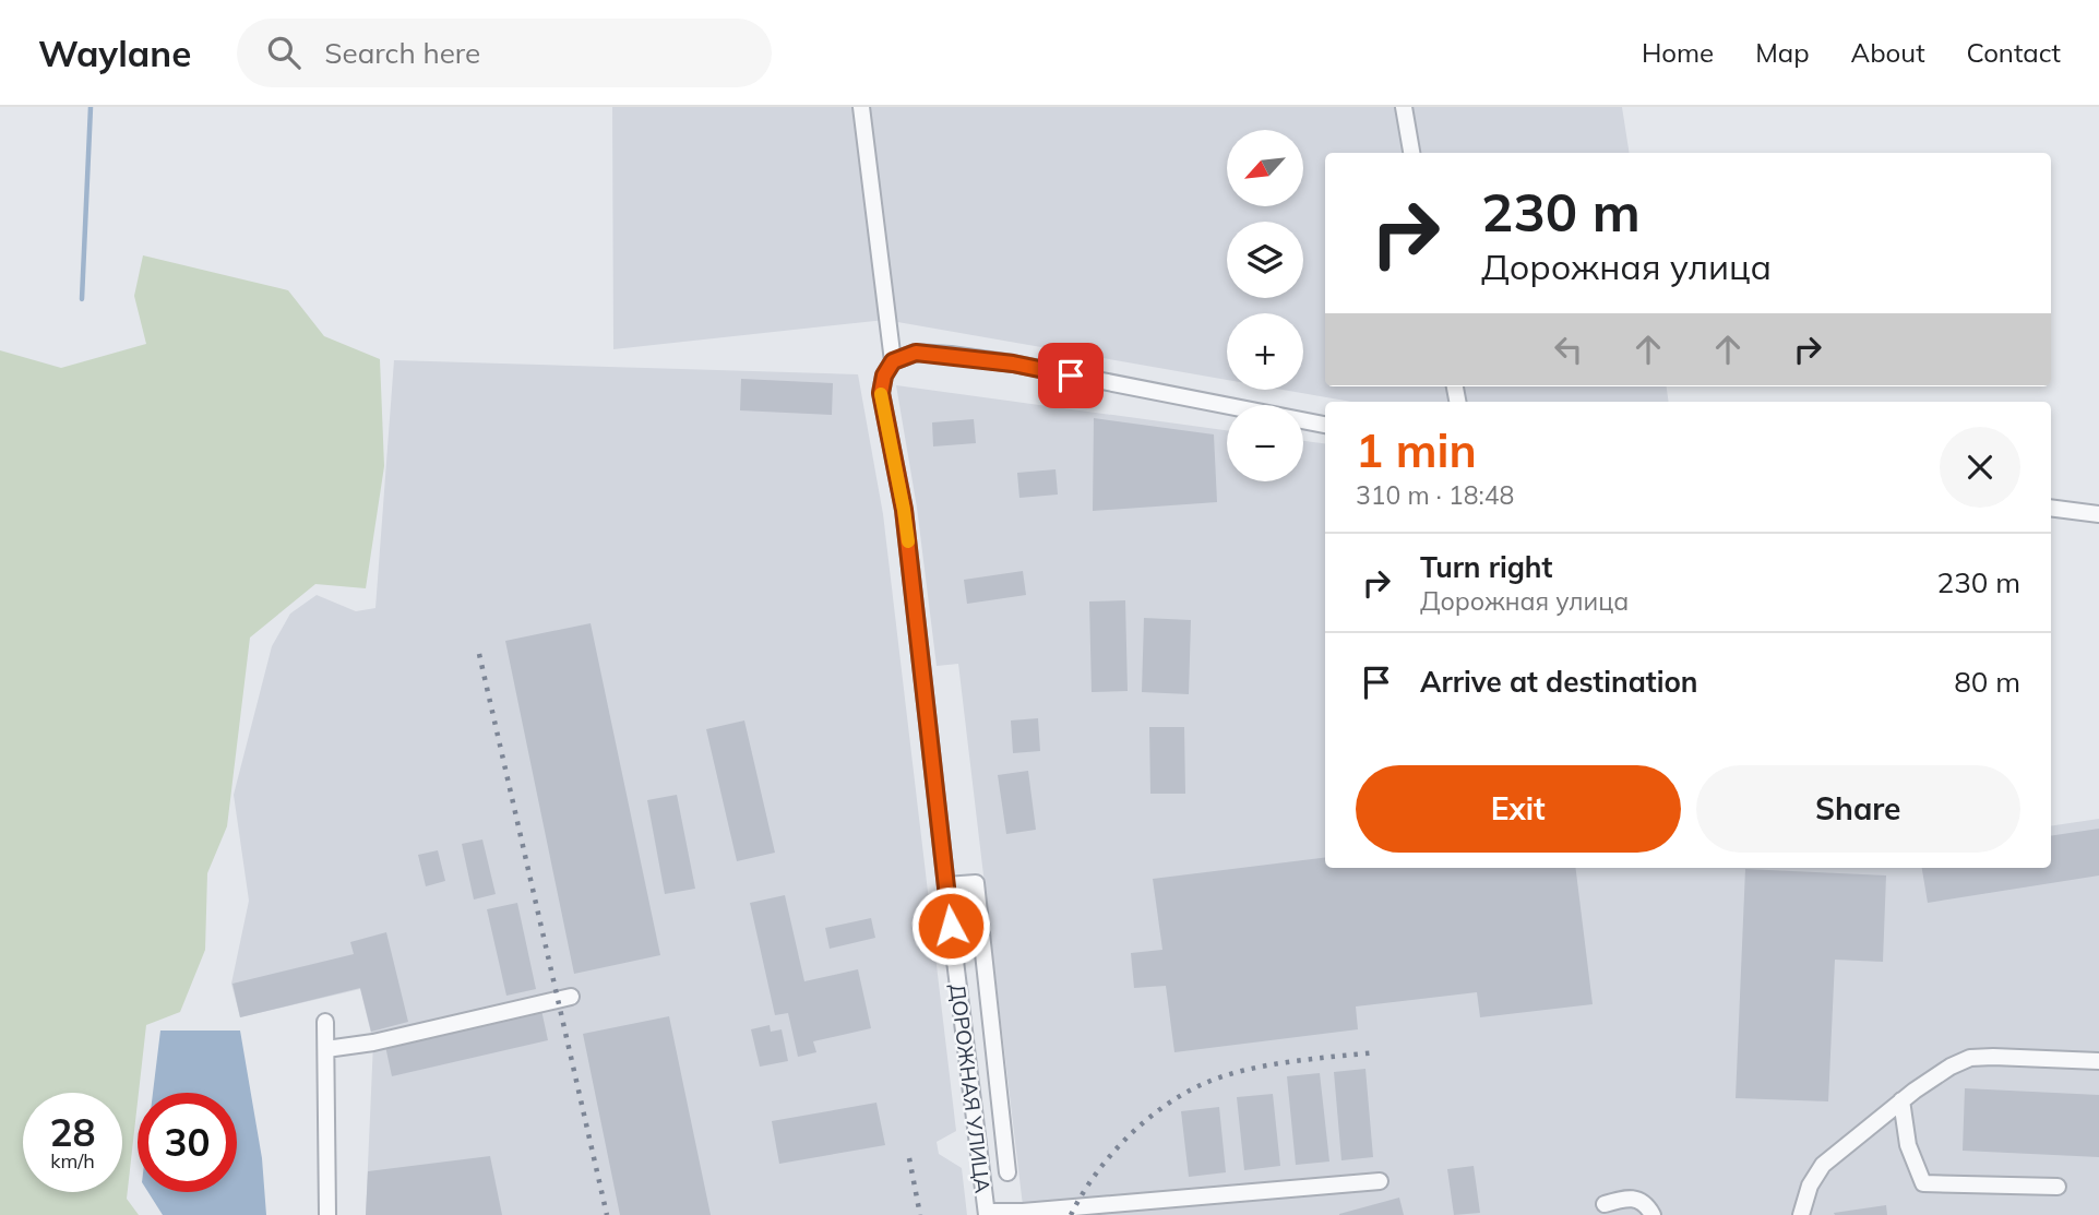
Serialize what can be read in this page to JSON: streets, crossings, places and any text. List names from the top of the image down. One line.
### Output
{"streets":{"street":["ДОРОЖНАЯ УЛИЦА"]},"north":"bottom left","page":{"header":"Waylane","search":"Search here","nav":["Home","Map","About","Contact"],"map_buttons":["+","−"],"turn":["230 m","Дорожная улица"],"heading":["1 min","310 m · 18:48"],"list":[{"name":"Turn right","note":"Дорожная улица","value":"230 m"},{"name":"Arrive at destination","value":"80 m"}],"buttons":["Exit","Share"],"speed":"28 km/h","limit":"30"}}
